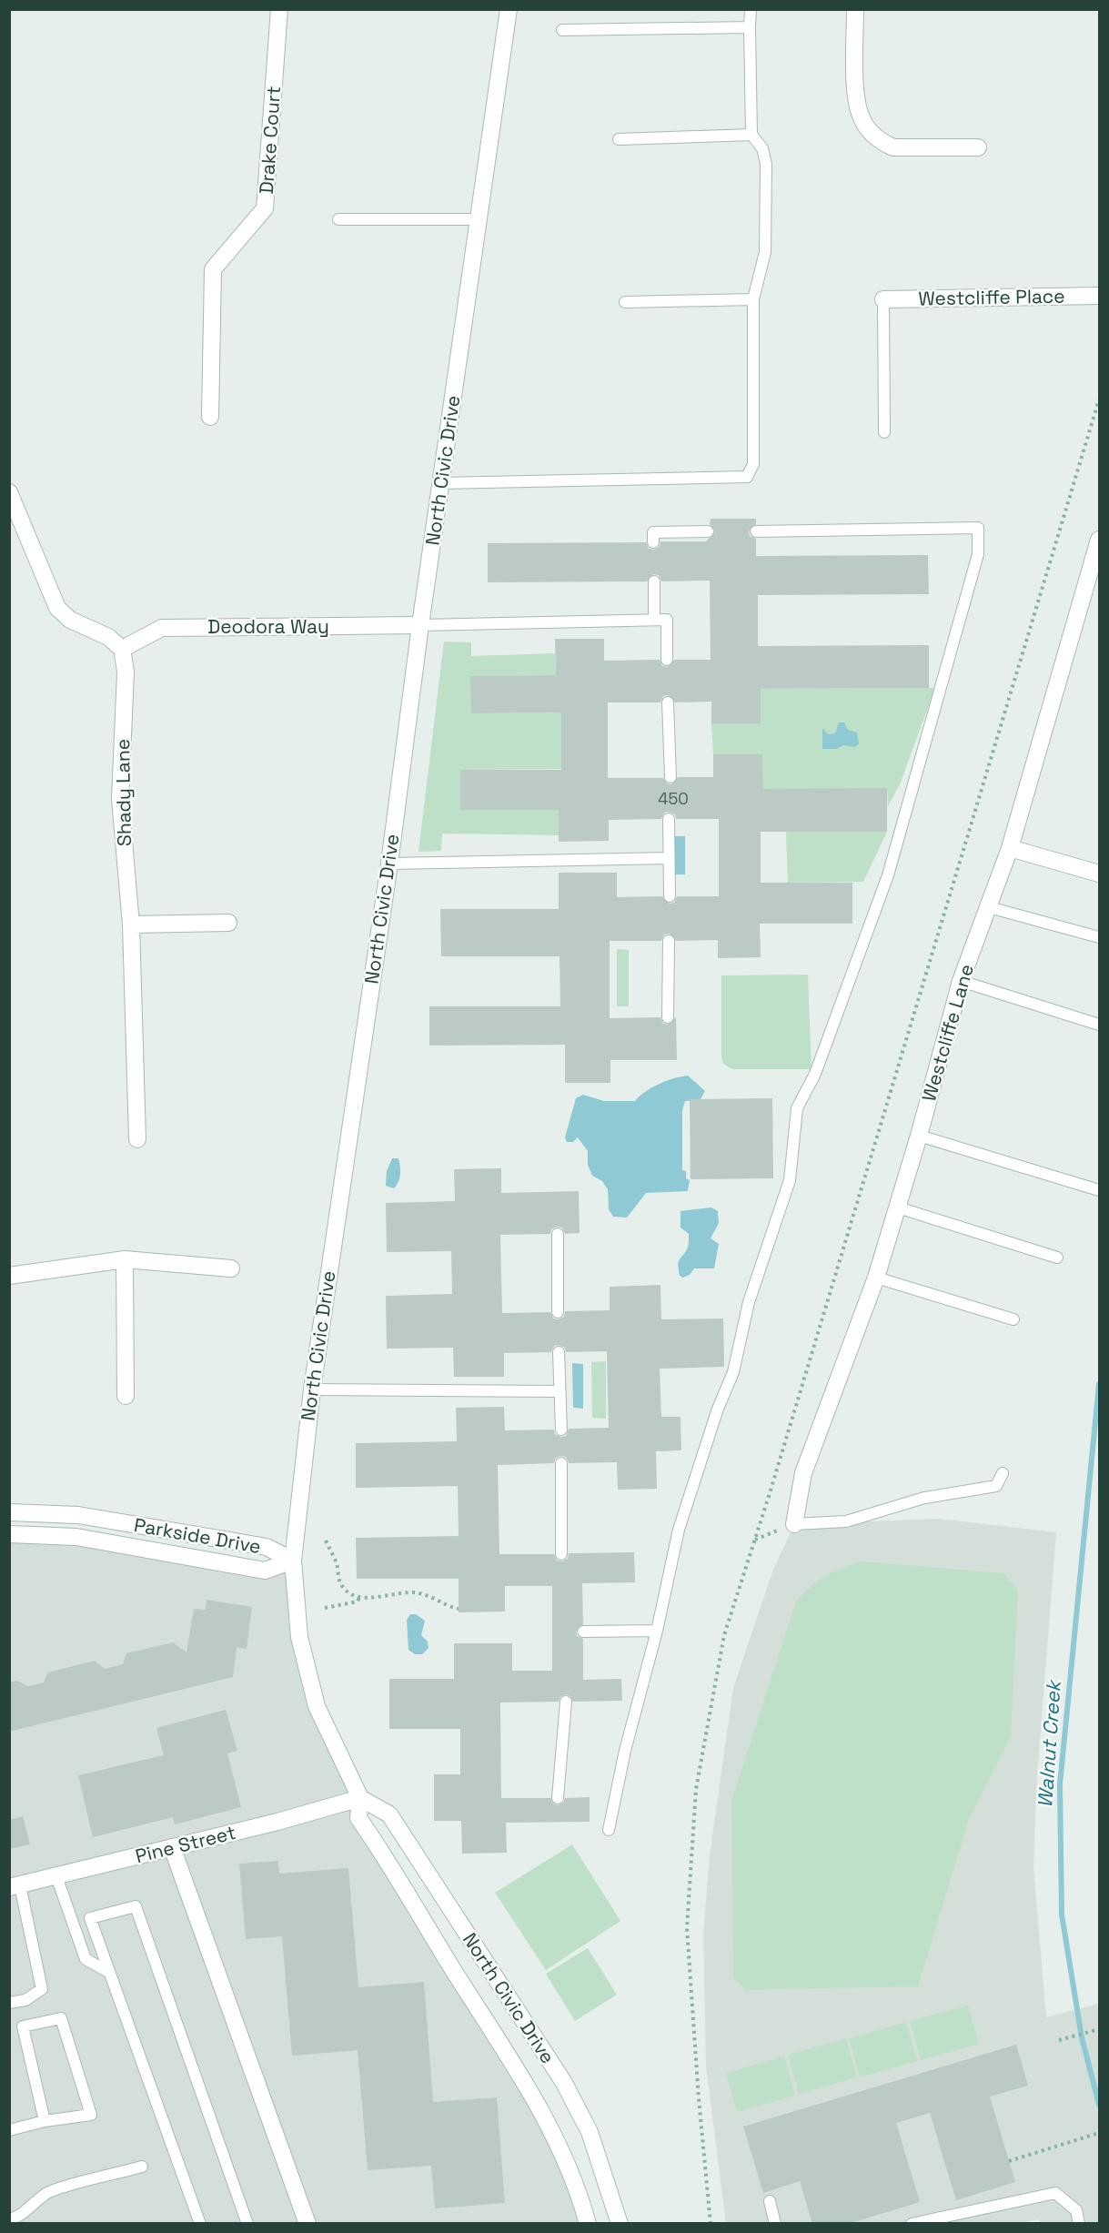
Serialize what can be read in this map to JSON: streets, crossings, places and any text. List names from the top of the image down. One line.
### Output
{"streets":{"street":["Drake Court","Westcliffe Place","North Civic Drive","Deodora Way","Shady Lane","Westcliffe Lane","Parkside Drive","Pine Street"]},"crossings":[["North Civic Drive","Deodora Way"],["North Civic Drive","Parkside Drive"],["North Civic Drive","Pine Street"],["Deodora Way","Shady Lane"]],"water":["Walnut Creek"],"house_numbers":["450"]}
